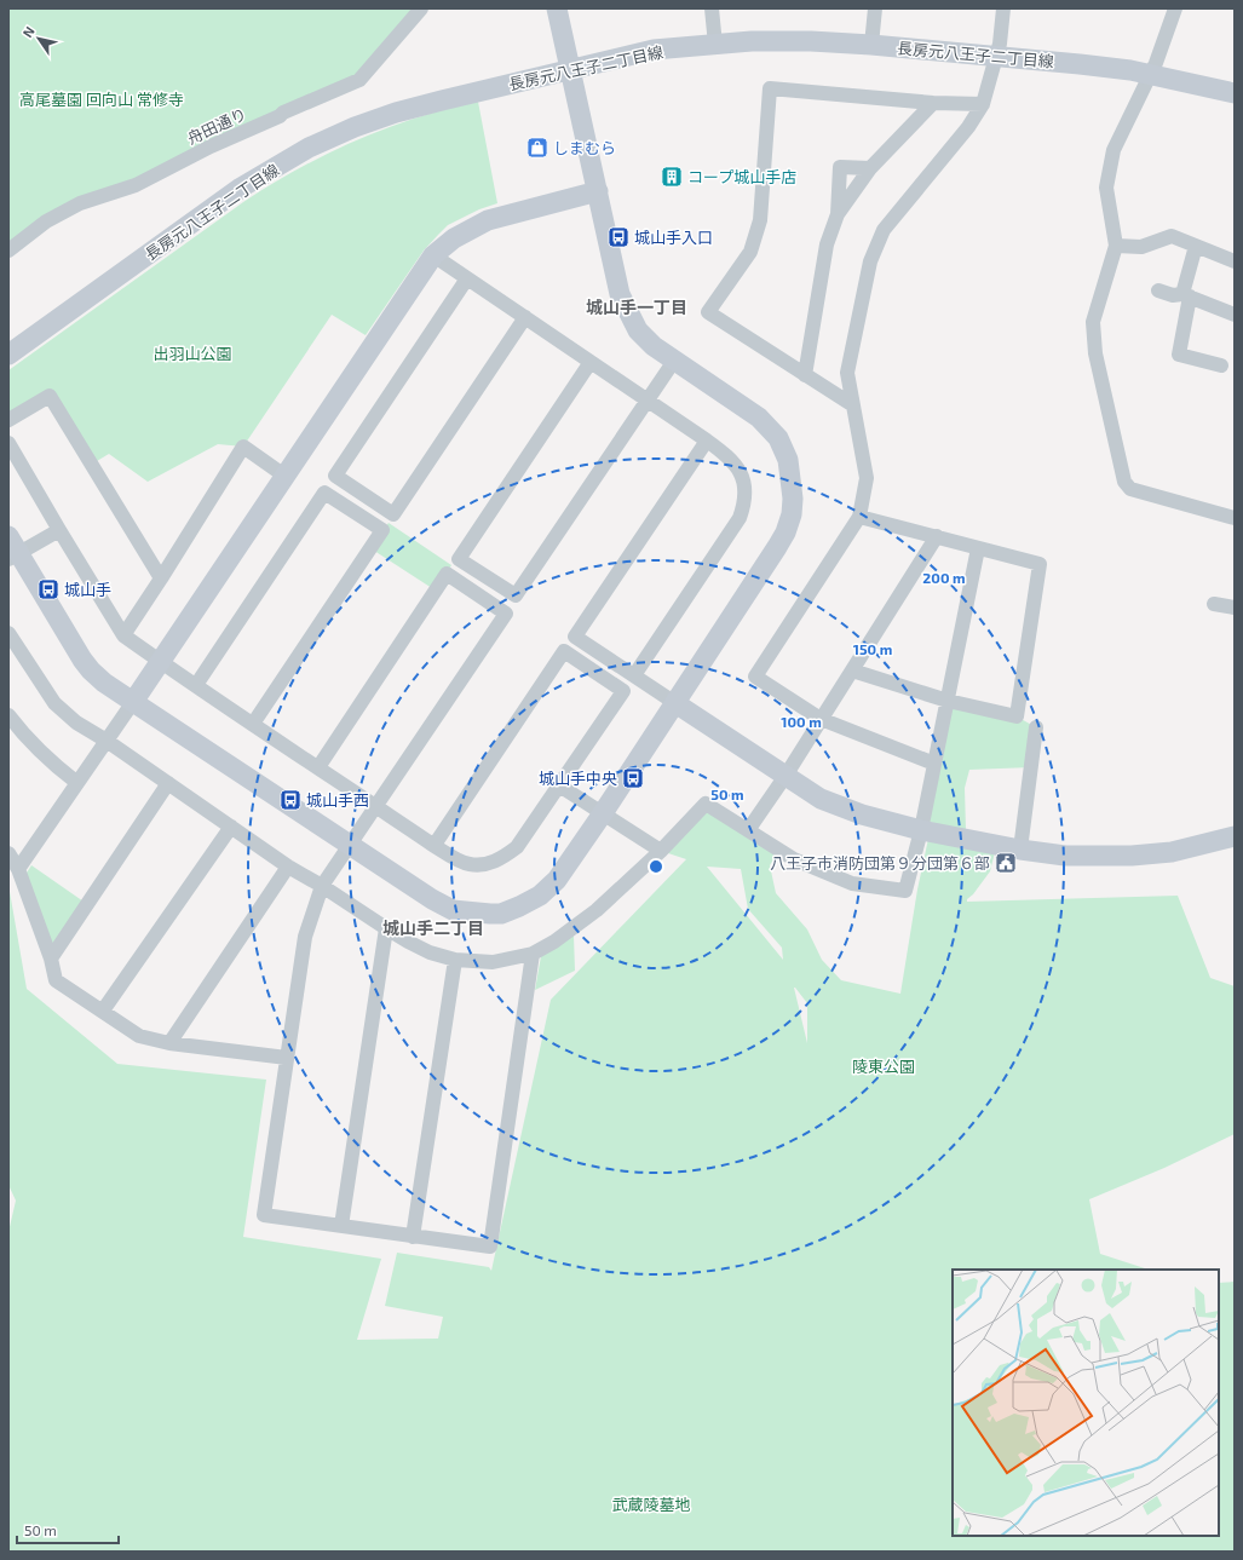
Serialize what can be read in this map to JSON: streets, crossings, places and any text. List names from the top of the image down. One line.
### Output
{"streets":{"street":["長房元八王子二丁目線","舟田通り"]},"districts":["城山手一丁目","城山手二丁目"],"parks":["高尾墓園 回向山 常修寺","出羽山公園","陵東公園","武蔵陵墓地"],"places":{"shop":["しまむら"],"building":["コープ城山手店"],"bus stop":["城山手入口","城山手","城山手中央","城山手西"],"public building":["八王子市消防団第９分団第６部"]},"scale_bar":"50 m","north":"top left","rings":["200 m","150 m","100 m","50 m"]}
